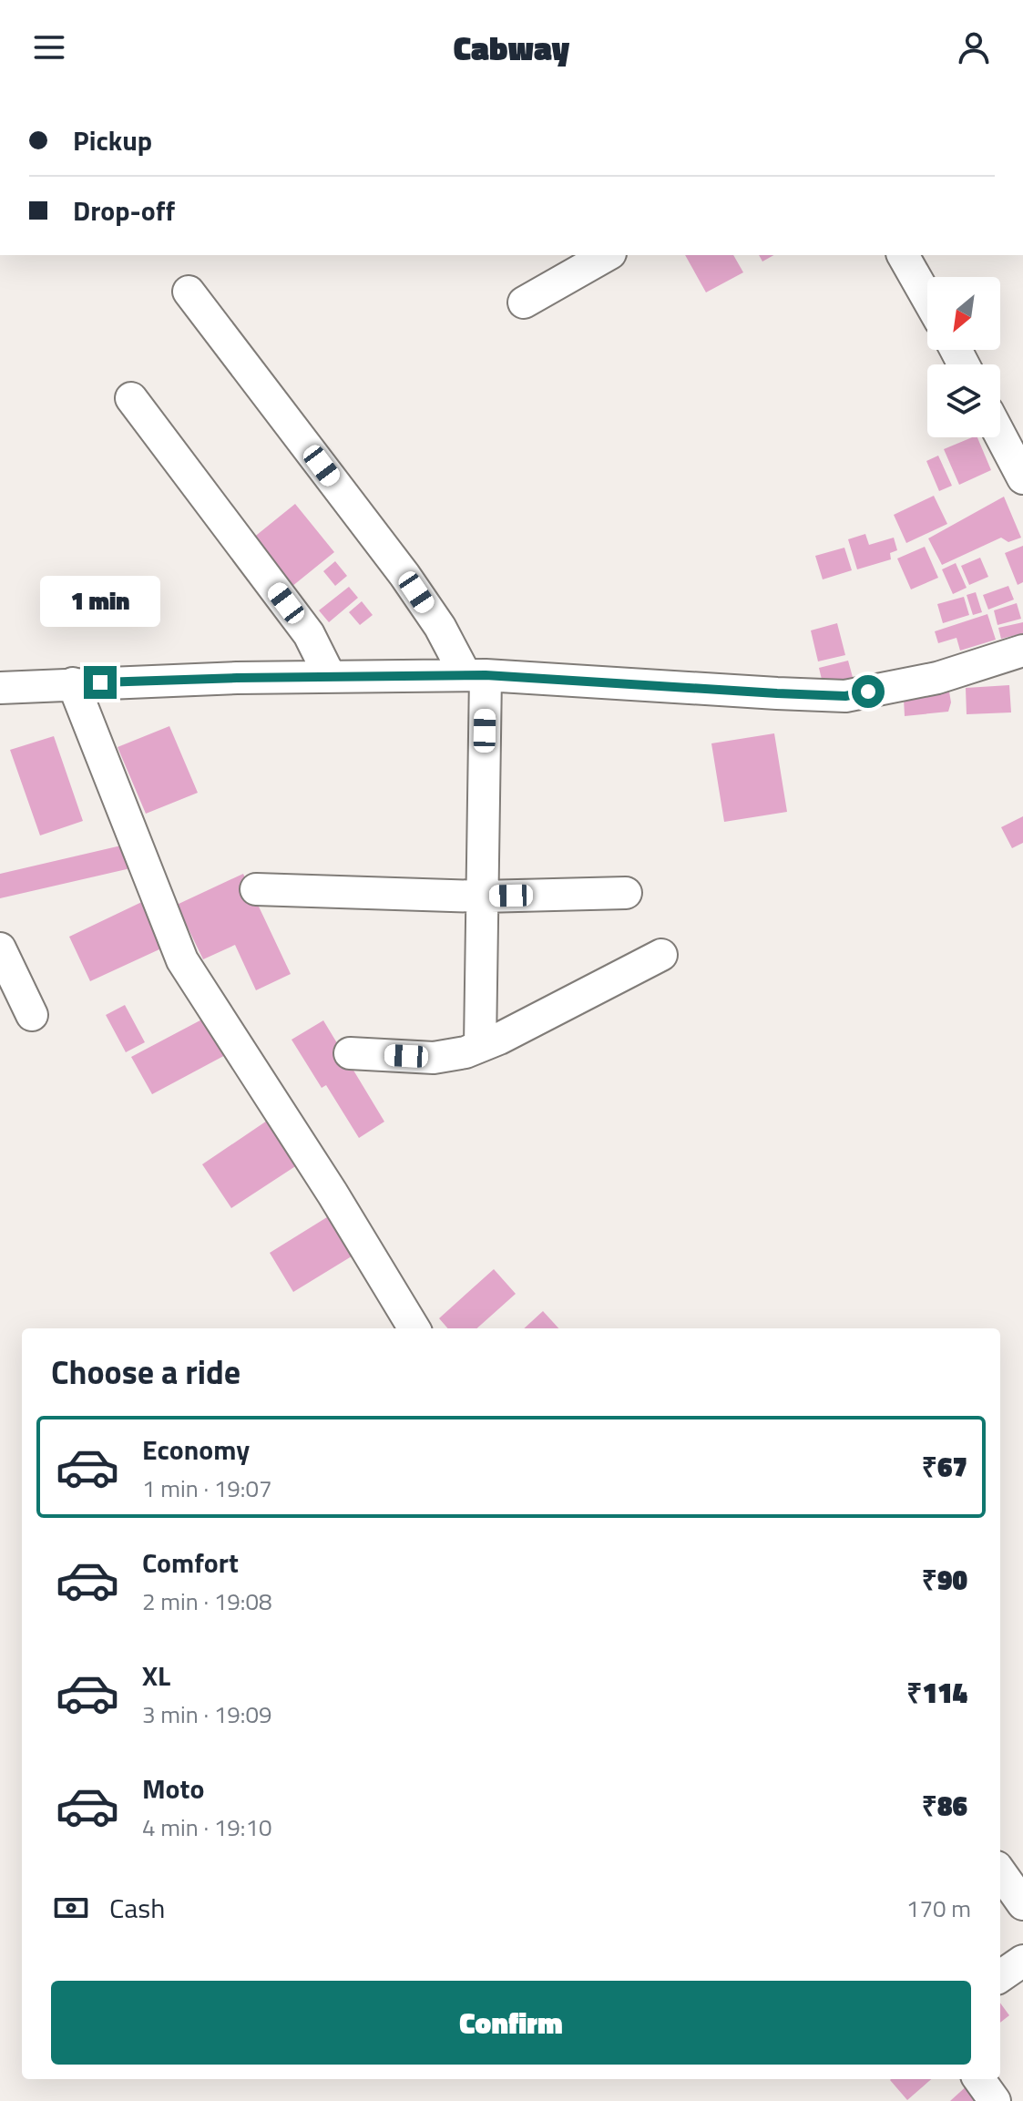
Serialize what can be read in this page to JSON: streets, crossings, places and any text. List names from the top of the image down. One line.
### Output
{"north":"bottom left","page":{"header":"Cabway","banner":["Pickup","Drop-off"],"bubble":"1 min","heading":"Choose a ride","list":[{"name":"Economy","note":"1 min · 19:07","value":"₹67"},{"name":"Comfort","note":"2 min · 19:08","value":"₹90"},{"name":"XL","note":"3 min · 19:09","value":"₹114"},{"name":"Moto","note":"4 min · 19:10","value":"₹86"}],"pay":["Cash","170 m"],"buttons":"Confirm"}}
